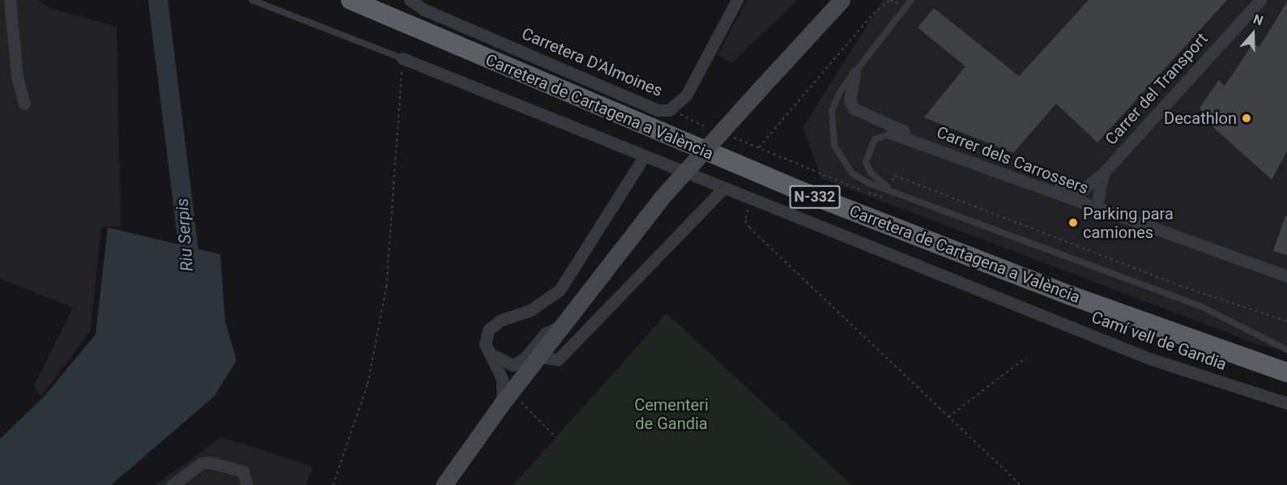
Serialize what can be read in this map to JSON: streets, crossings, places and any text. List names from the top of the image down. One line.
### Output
{"streets":{"highway":["Carretera de Cartagena a València","N-332"],"street":["Carretera D'Almoines","Carrer del Transport","Carrer dels Carrossers","Camí vell de Gandia"]},"crossings":[["Carrer del Transport","Carrer dels Carrossers"]],"water":["Riu Serpis"],"parks":["Cementeri de Gandia"],"places":["Decathlon","Parking para camiones"],"north":"top"}
